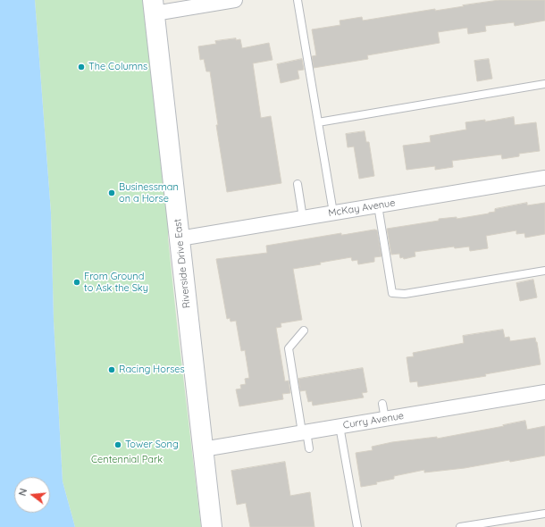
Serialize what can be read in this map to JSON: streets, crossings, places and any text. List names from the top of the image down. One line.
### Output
{"streets":{"main road":["Riverside Drive East"],"street":["McKay Avenue","Curry Avenue"]},"crossings":[["McKay Avenue","Riverside Drive East"],["Riverside Drive East","Curry Avenue"]],"parks":["Centennial Park"],"places":["The Columns","Businessman on a Horse","From Ground to Ask the Sky","Racing Horses","Tower Song"],"north":"left"}
